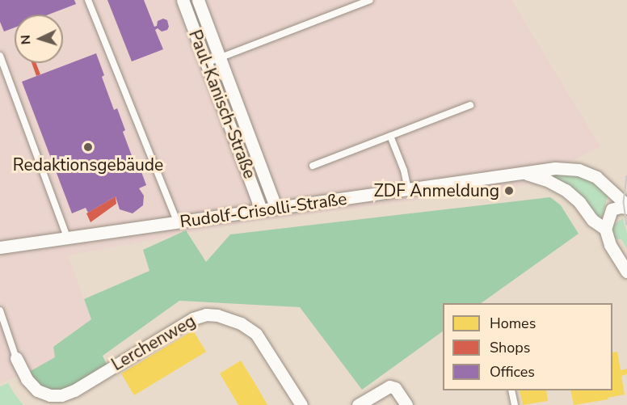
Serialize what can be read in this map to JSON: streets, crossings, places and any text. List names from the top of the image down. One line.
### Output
{"streets":{"street":["Paul-Kanisch-Straße","Rudolf-Crisolli-Straße","Lerchenweg"]},"crossings":[["Paul-Kanisch-Straße","Rudolf-Crisolli-Straße"]],"places":["Redaktionsgebäude","ZDF Anmeldung"],"legend":["Homes","Shops","Offices"],"north":"left"}
